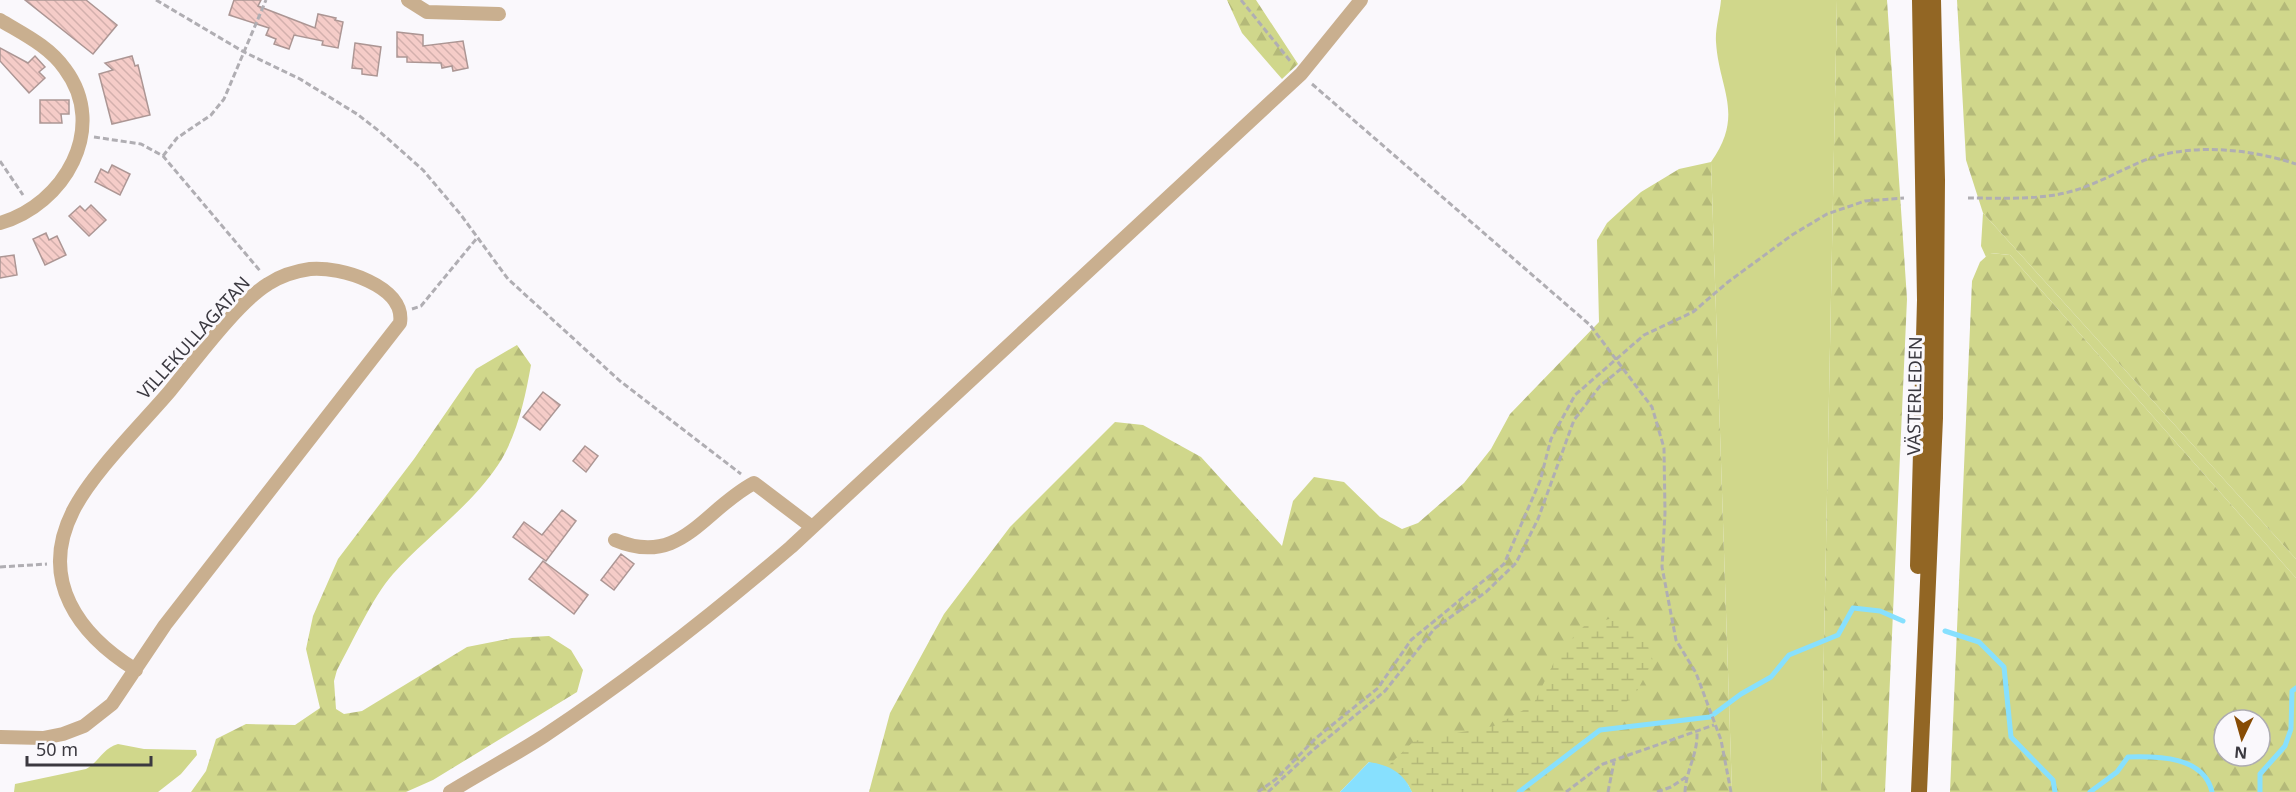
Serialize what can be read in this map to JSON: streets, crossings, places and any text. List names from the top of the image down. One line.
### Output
{"streets":{"highway":["VÄSTERLEDEN"],"street":["VILLEKULLAGATAN"]},"scale_bar":"50 m","north":"bottom"}
